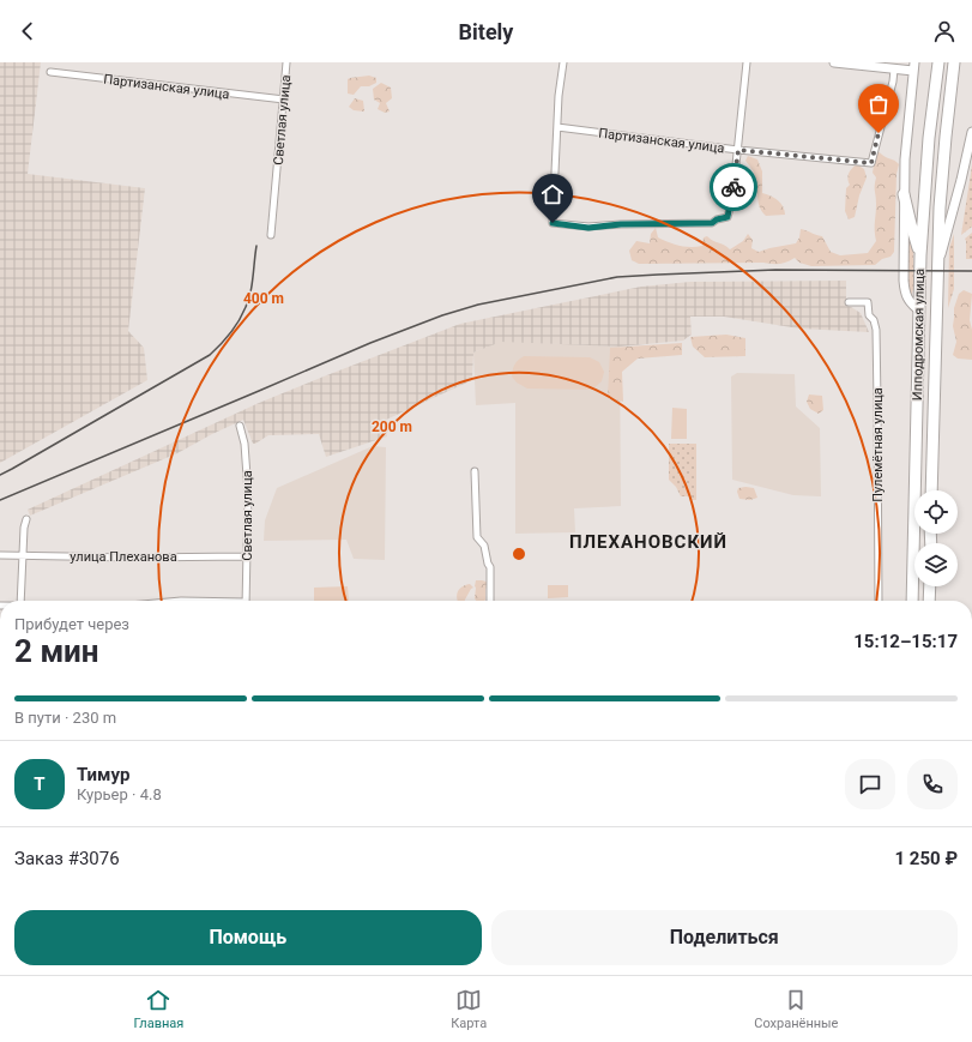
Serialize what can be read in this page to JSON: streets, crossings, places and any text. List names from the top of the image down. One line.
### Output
{"streets":{"highway":["Ипподромская улица"],"street":["Партизанская улица","Светлая улица","Пулемётная улица","улица Плеханова"]},"crossings":[["Партизанская улица","Светлая улица"],["Светлая улица","улица Плеханова"]],"districts":["ПЛЕХАНОВСКИЙ"],"page":{"header":"Bitely","heading":["2 мин","Прибудет через","15:12–15:17"],"panel":["Тимур","Курьер · 4.8","Заказ #3076","1 250 ₽"],"bar":"В пути · 230 m","round":"Т","buttons":["Помощь","Поделиться"],"tabs":["Главная","Карта","Сохранённые"]},"rings":["400 m","200 m"]}
